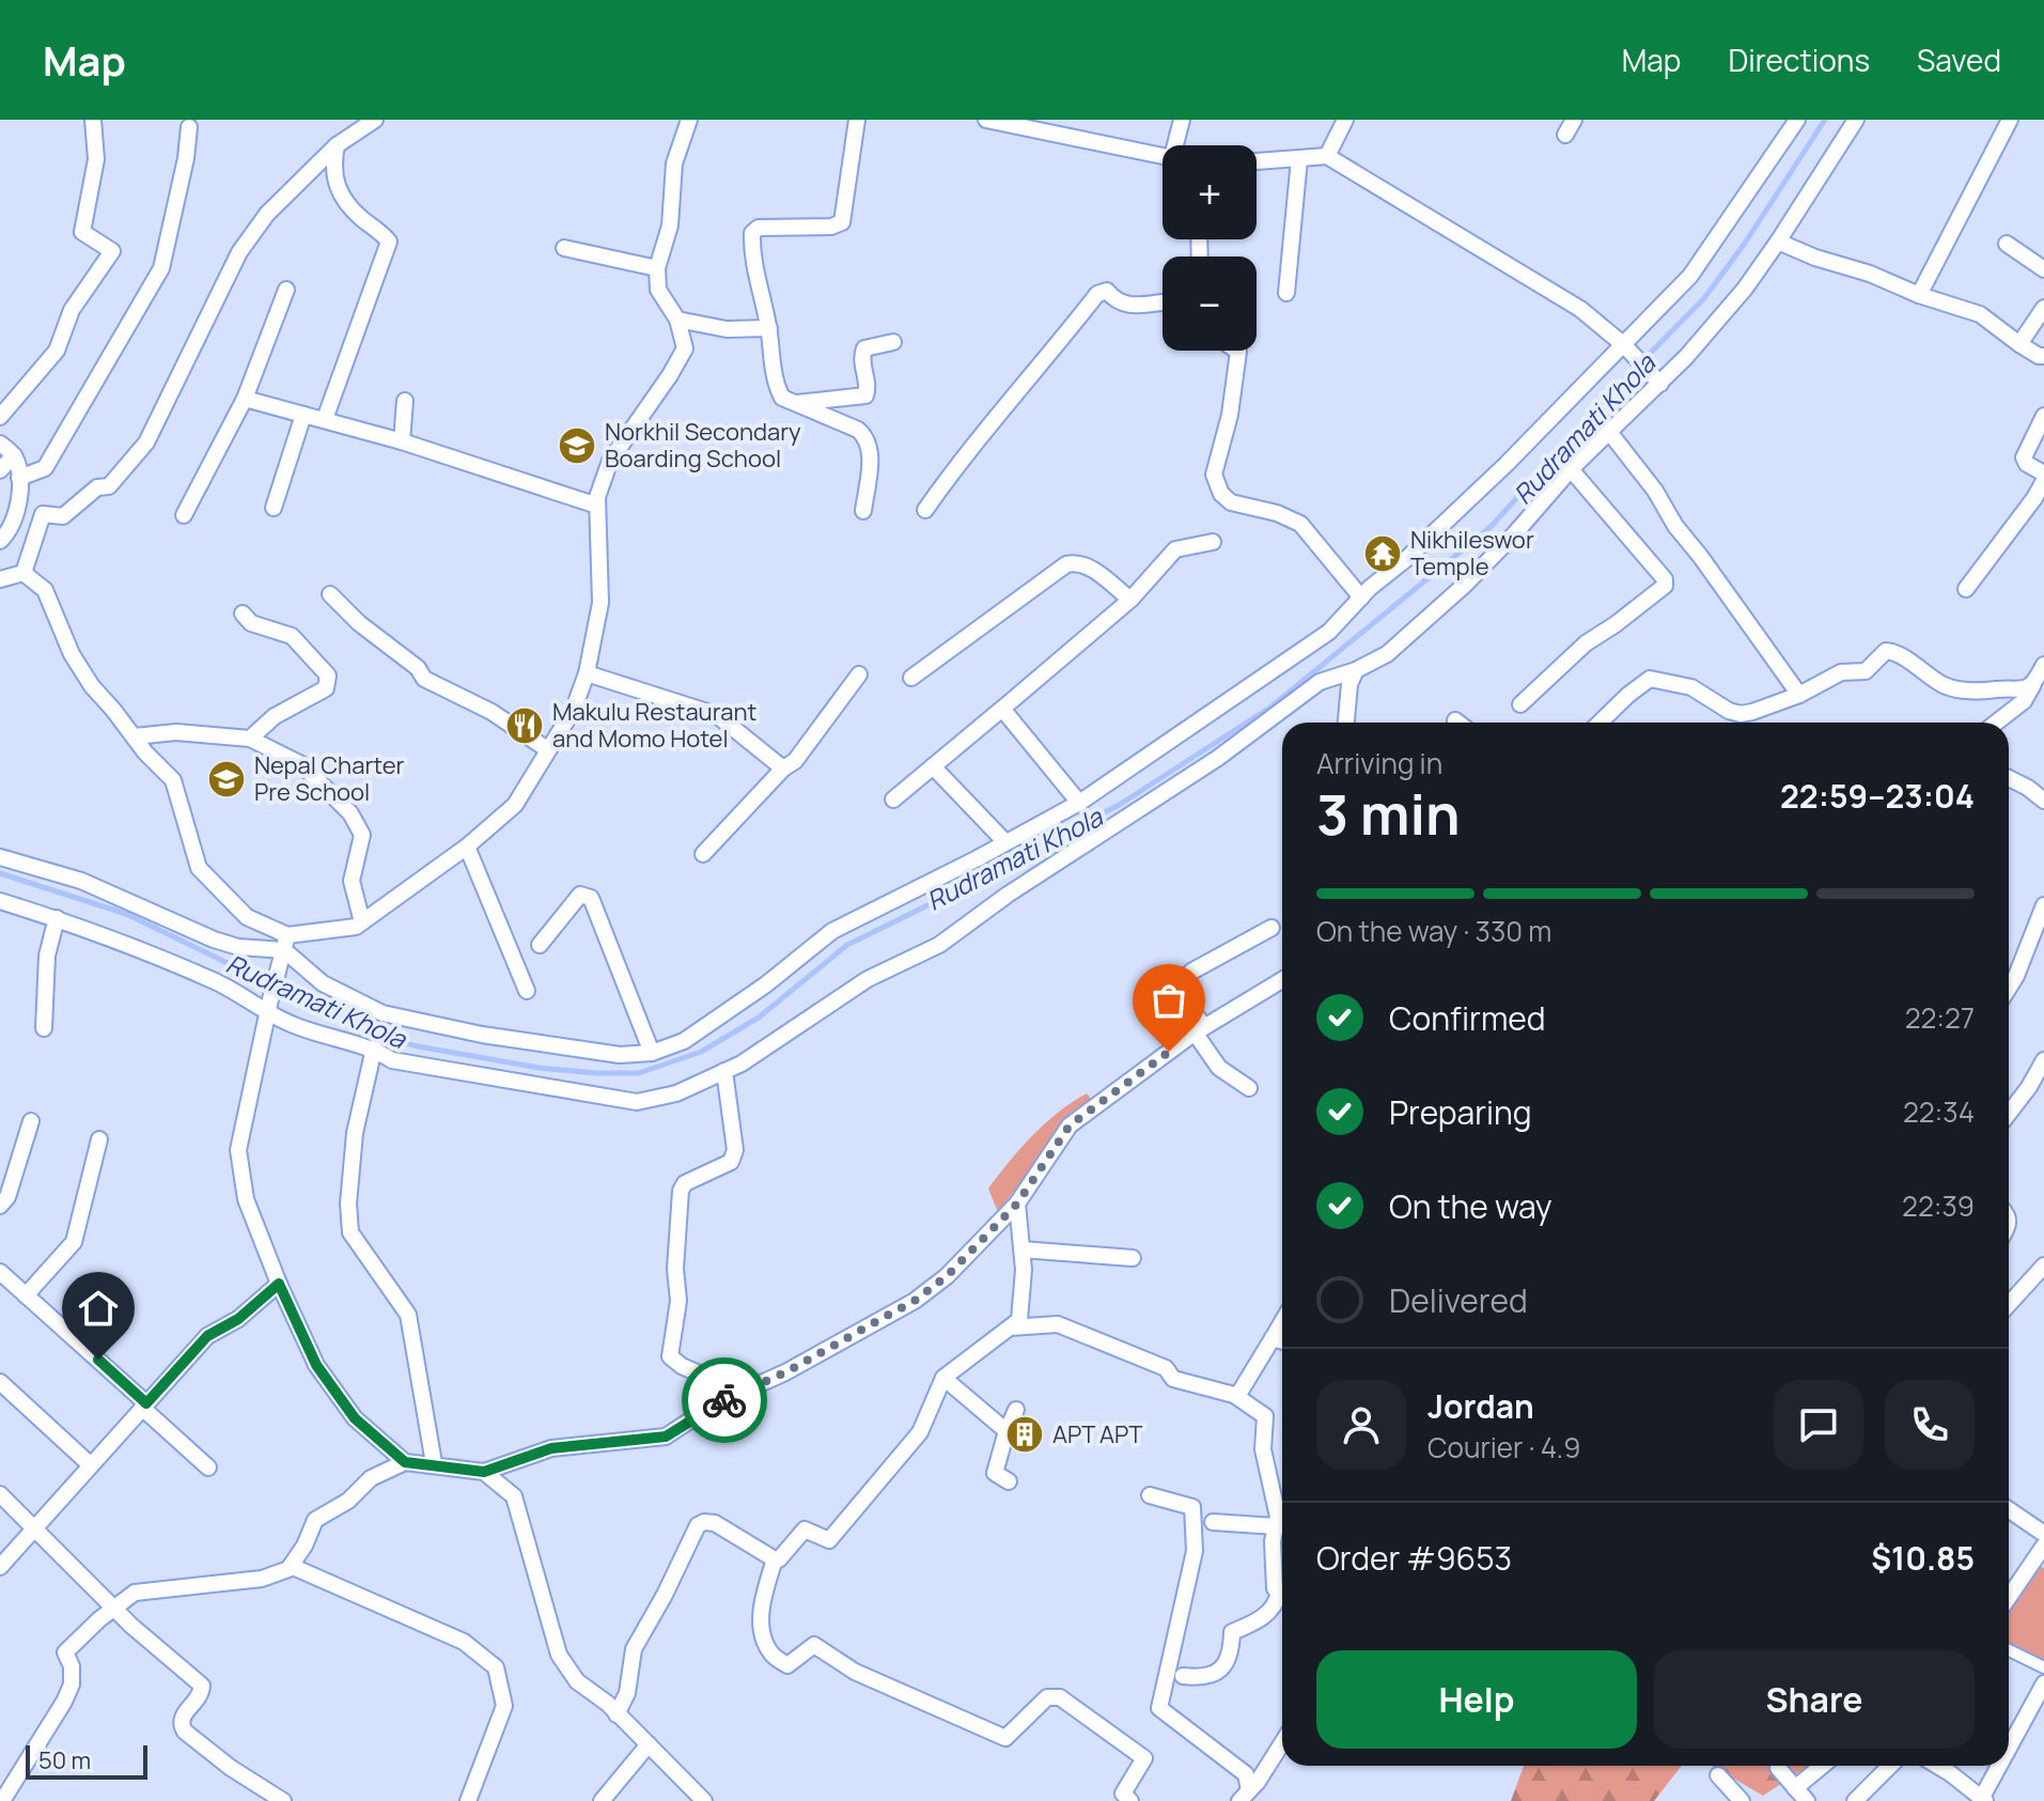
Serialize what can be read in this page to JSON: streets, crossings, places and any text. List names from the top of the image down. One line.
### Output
{"water":["Rudramati Khola"],"places":{"school or university":["Norkhil Secondary Boarding School","Nepal Charter Pre School"],"temple":["Nikhileswor Temple"],"restaurant":["Makulu Restaurant and Momo Hotel"],"building":["APT APT"]},"scale_bar":"50 m","page":{"header":"Map","nav":["Map","Directions","Saved"],"map_buttons":["+","−"],"heading":["3 min","Arriving in","22:59–23:04"],"panel":["Jordan","Courier · 4.9","Order #9653","$10.85"],"bar":"On the way · 330 m","list":[["Confirmed","22:27"],["Preparing","22:34"],["On the way","22:39"],"Delivered"],"buttons":["Help","Share"],"scale":"50 m"}}
